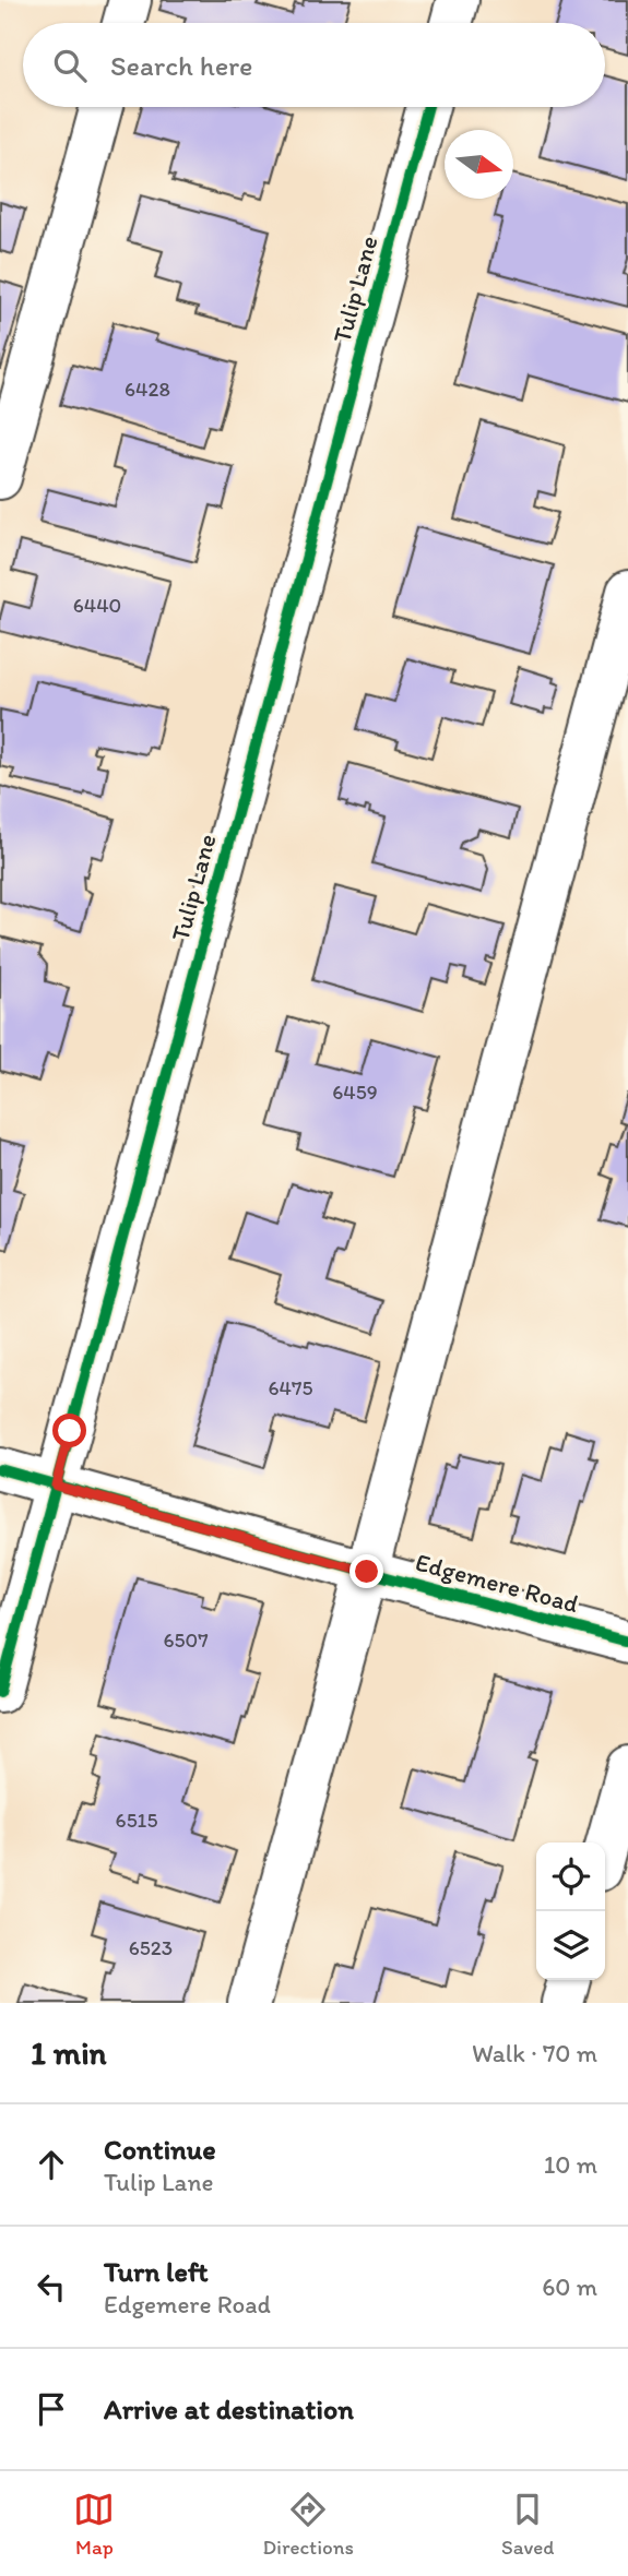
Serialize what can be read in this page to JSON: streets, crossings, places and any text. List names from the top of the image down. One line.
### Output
{"streets":{"street":["Tulip Lane","Edgemere Road"]},"crossings":[["Tulip Lane","Edgemere Road"]],"house_numbers":["6428","6440","6459","6475","6507","6515","6523"],"north":"right","page":{"search":"Search here","heading":["1 min","Walk · 70 m"],"list":[["Continue","Tulip Lane","10 m"],["Turn left","Edgemere Road","60 m"],"Arrive at destination"],"nav":["Map","Directions","Saved"]}}
